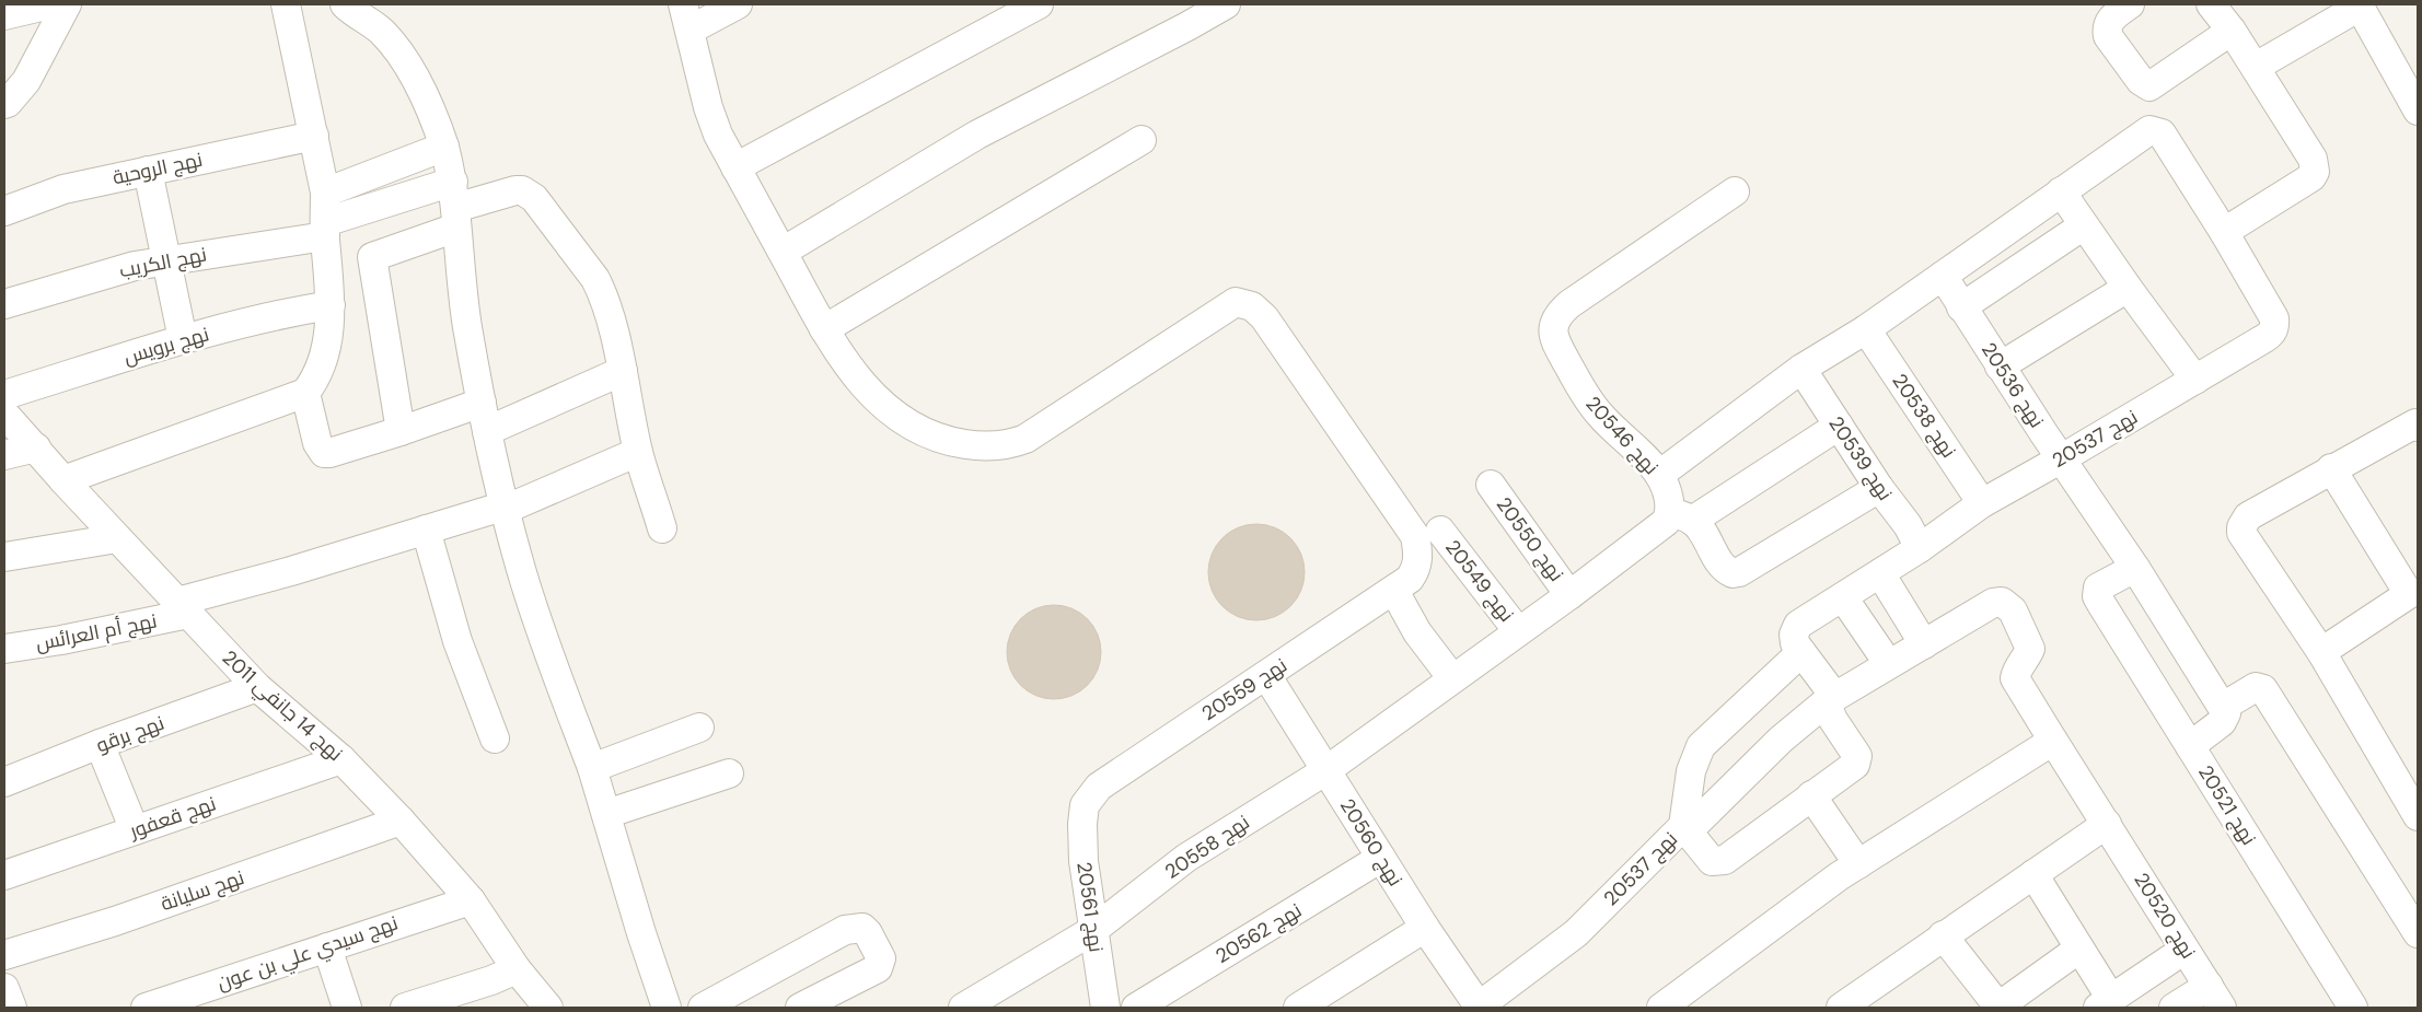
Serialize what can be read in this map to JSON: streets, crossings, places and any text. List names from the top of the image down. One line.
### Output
{"streets":{"street":["نهج الروحية","نهج الكريب","نهج برويس","نهج 20536","نهج 20538","نهج 20546","نهج 20537","نهج 20539","نهج 20550","نهج 20549","نهج أم العرائس","نهج 20559","نهج 14 جانفي 2011","نهج برقو","نهج 20521","نهج قعفور","نهج 20560","نهج 20558","نهج سليانة","نهج 20561","نهج 20520","نهج 20562","نهج سيدي علي بن عون"]},"crossings":[["نهج 20536","نهج 20537"],["نهج 20536","نهج 20521"],["نهج 20538","نهج 20537"],["نهج 20537","نهج 20539"],["نهج 20537","نهج 20560"],["نهج أم العرائس","نهج 14 جانفي 2011"],["نهج 20559","نهج 20560"],["نهج 20559","نهج 20561"],["نهج 14 جانفي 2011","نهج برقو"],["نهج 14 جانفي 2011","نهج قعفور"],["نهج 14 جانفي 2011","نهج سليانة"],["نهج 14 جانفي 2011","نهج سيدي علي بن عون"],["نهج 20560","نهج 20558"],["نهج 20560","نهج 20562"],["نهج 20558","نهج 20561"]]}
